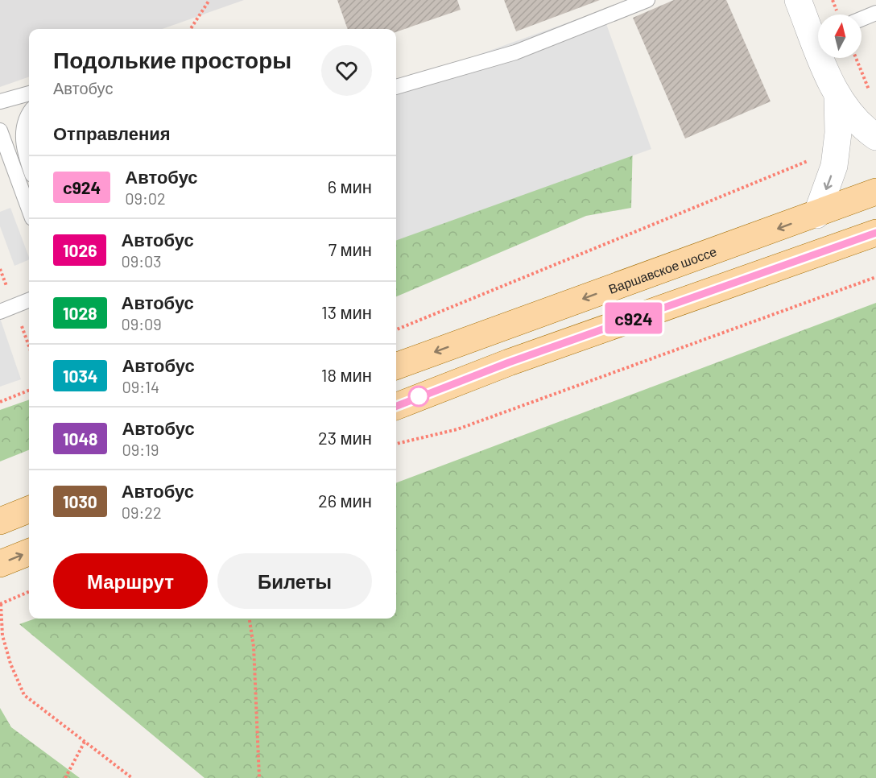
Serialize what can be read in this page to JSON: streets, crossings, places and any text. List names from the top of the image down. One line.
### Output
{"streets":{"main road":["Варшавское шоссе"]},"lines":["bus line с924"],"north":"top","page":{"on_map":"с924","heading":[["Подолькие просторы","Автобус"],"Отправления"],"list":[{"mark":"с924","name":"Автобус","note":"09:02","value":"6 мин"},{"mark":"1026","name":"Автобус","note":"09:03","value":"7 мин"},{"mark":"1028","name":"Автобус","note":"09:09","value":"13 мин"},{"mark":"1034","name":"Автобус","note":"09:14","value":"18 мин"},{"mark":"1048","name":"Автобус","note":"09:19","value":"23 мин"},{"mark":"1030","name":"Автобус","note":"09:22","value":"26 мин"}],"buttons":["Маршрут","Билеты"]}}
